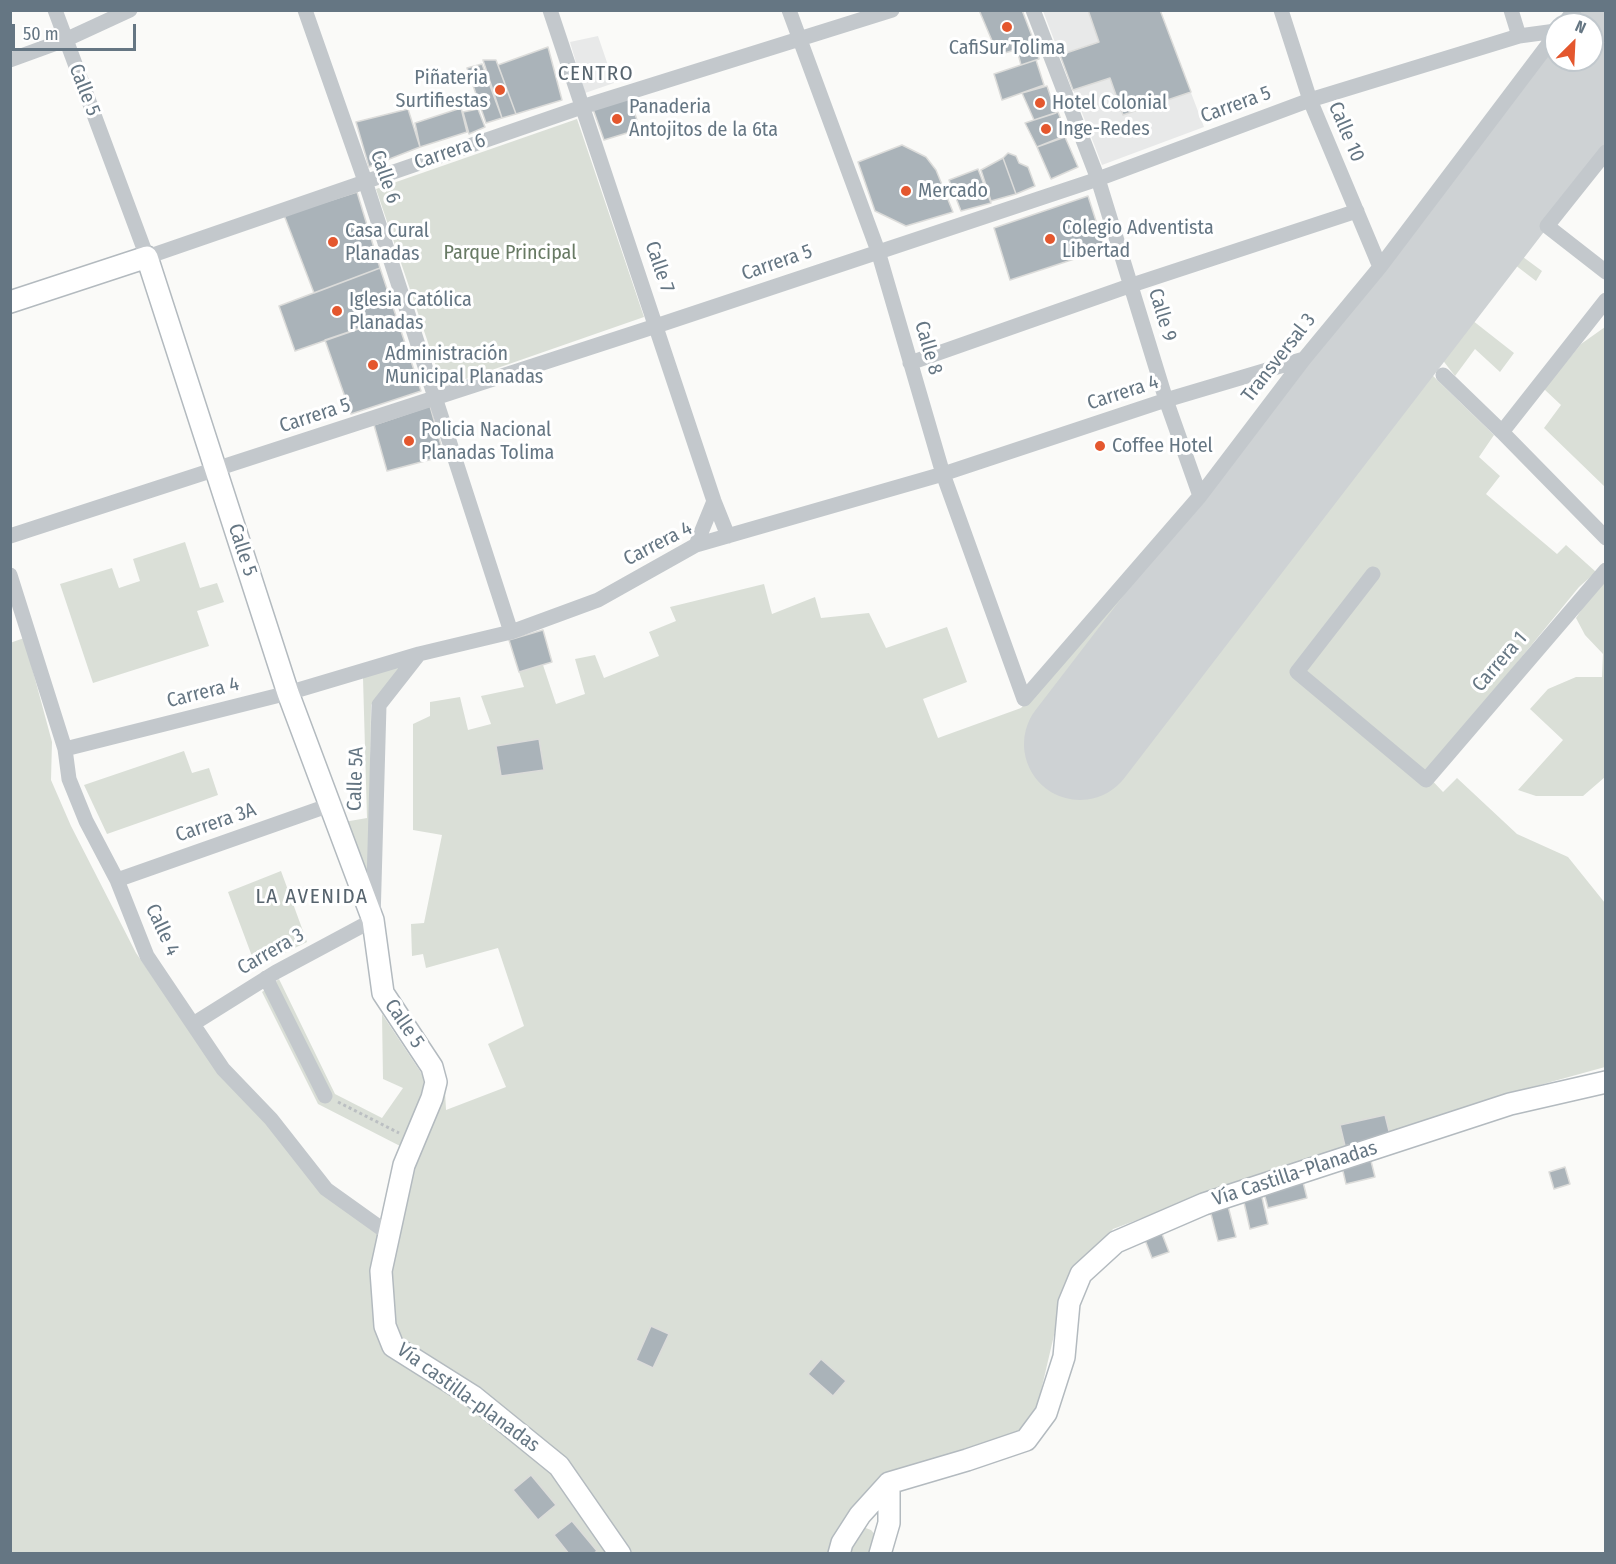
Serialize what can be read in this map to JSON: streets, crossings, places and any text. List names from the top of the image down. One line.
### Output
{"streets":{"main road":["Calle 5","Carrera 6","Vía Castilla-Planadas","Vía castilla-planadas"],"street":["Carrera 5","Calle 10","Calle 6","Calle 7","Calle 9","Calle 8","Transversal 3","Carrera 4","Carrera 1","Calle 5A","Carrera 3A","Calle 4","Carrera 3"]},"crossings":[["Calle 5","Carrera 5"],["Calle 5","Carrera 6"],["Calle 5","Carrera 4"],["Calle 5","Calle 5A"],["Calle 5","Carrera 3A"],["Calle 5","Carrera 3"],["Calle 5","Vía castilla-planadas"],["Carrera 5","Calle 10"],["Carrera 5","Calle 6"],["Carrera 5","Calle 7"],["Carrera 5","Calle 9"],["Carrera 5","Calle 8"],["Calle 10","Transversal 3"],["Carrera 6","Calle 6"],["Carrera 6","Calle 7"],["Carrera 6","Calle 8"],["Calle 6","Carrera 4"],["Calle 7","Carrera 4"],["Calle 9","Transversal 3"],["Calle 9","Carrera 4"],["Calle 8","Transversal 3"],["Calle 8","Carrera 4"],["Transversal 3","Carrera 4"],["Carrera 4","Calle 5A"],["Carrera 4","Calle 4"],["Calle 5A","Carrera 3"],["Carrera 3A","Calle 4"],["Calle 4","Carrera 3"],["Calle 4","Vía castilla-planadas"]],"districts":["CENTRO","LA AVENIDA"],"parks":["Parque Principal"],"places":["CafiSur Tolima","Piñateria Surtifiestas","Hotel Colonial","Panaderia Antojitos de la 6ta","Inge-Redes","Mercado","Colegio Adventista Libertad","Casa Cural Planadas","Iglesia Católica Planadas","Administración Municipal Planadas","Policia Nacional Planadas Tolima","Coffee Hotel"],"scale_bar":"50 m","north":"top right"}
